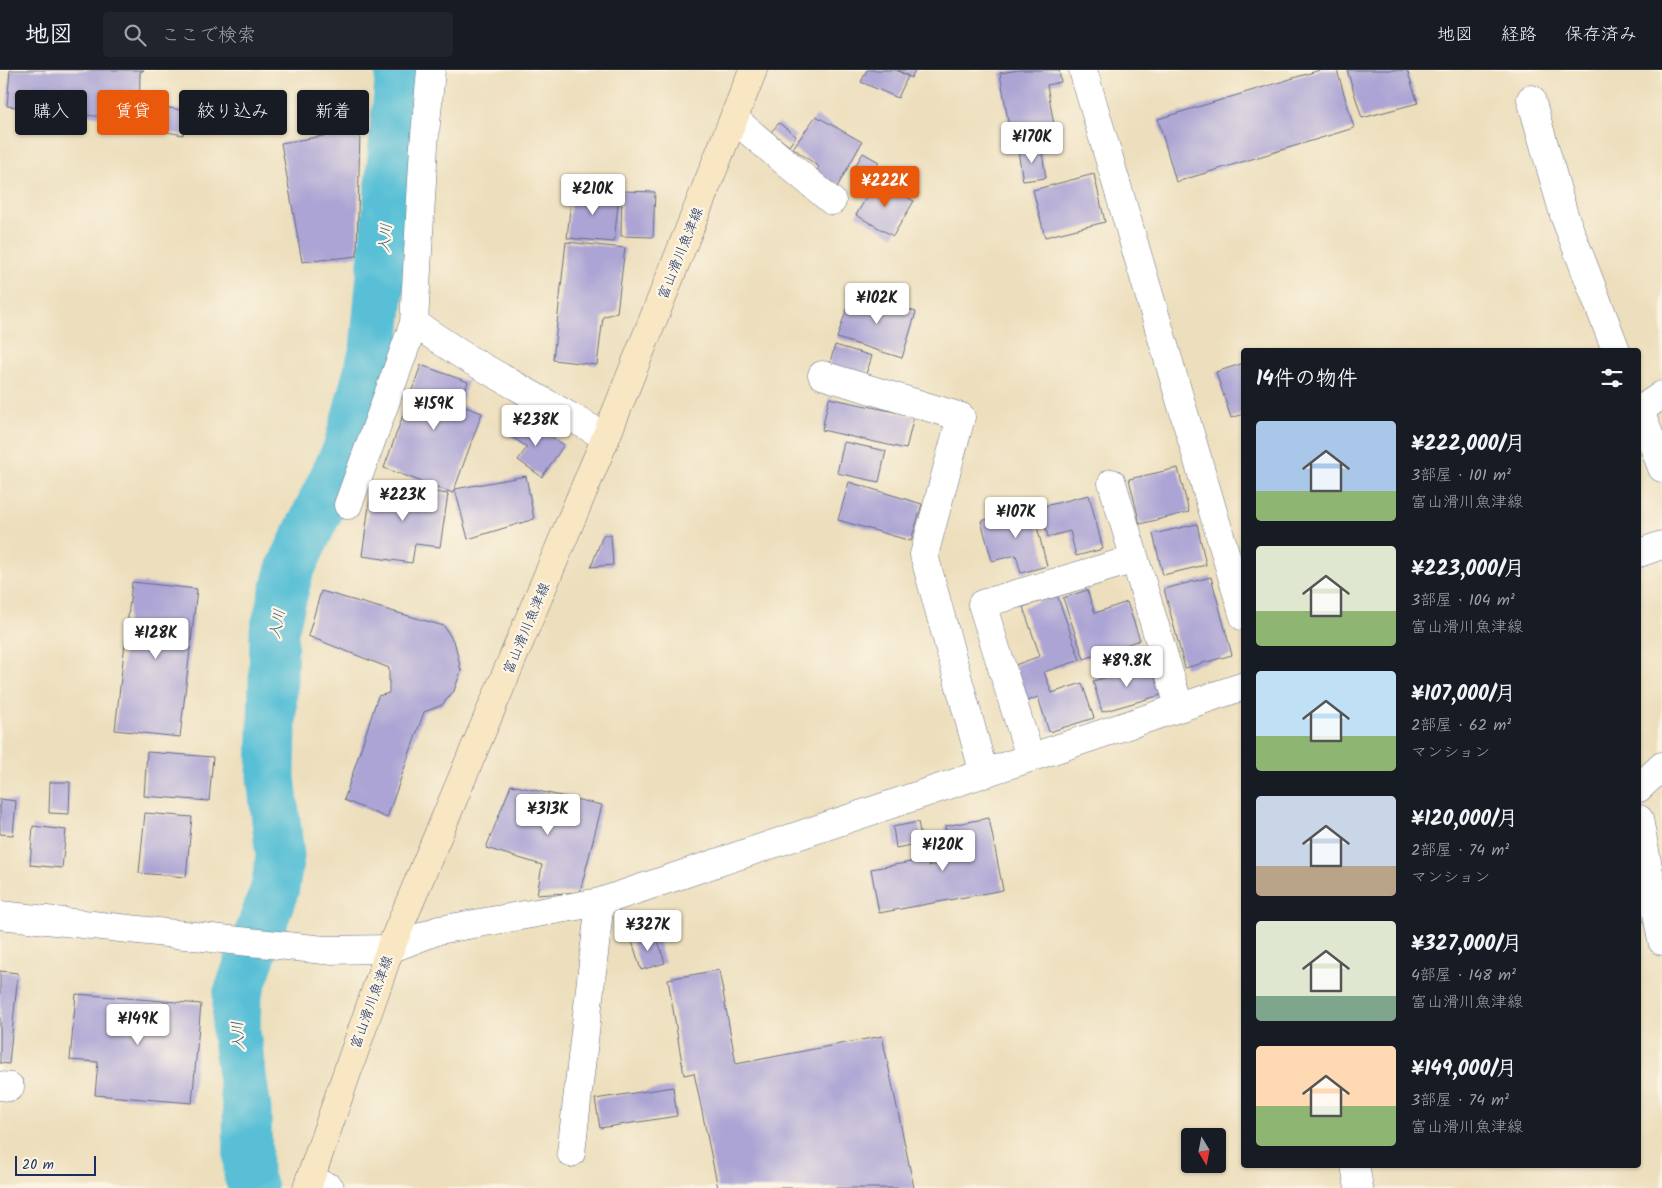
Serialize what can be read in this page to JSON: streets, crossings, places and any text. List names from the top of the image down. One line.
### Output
{"streets":{"main road":["富山滑川魚津線"]},"water":["入川"],"scale_bar":"20 m","north":"bottom","page":{"header":"地図","search":"ここで検索","nav":["地図","経路","保存済み"],"chip":["購入","賃貸","絞り込み","新着"],"price":["¥170K","¥222K","¥210K","¥102K","¥159K","¥238K","¥223K","¥107K","¥128K","¥89.8K","¥313K","¥120K","¥327K","¥149K"],"heading":"14件の物件","list":[{"name":"¥222,000/月","note":"3部屋 · 101 m² · 富山滑川魚津線"},{"name":"¥223,000/月","note":"3部屋 · 104 m² · 富山滑川魚津線"},{"name":"¥107,000/月","note":"2部屋 · 62 m² · マンション"},{"name":"¥120,000/月","note":"2部屋 · 74 m² · マンション"},{"name":"¥327,000/月","note":"4部屋 · 148 m² · 富山滑川魚津線"},{"name":"¥149,000/月","note":"3部屋 · 74 m² · 富山滑川魚津線"}],"scale":"20 m"}}
